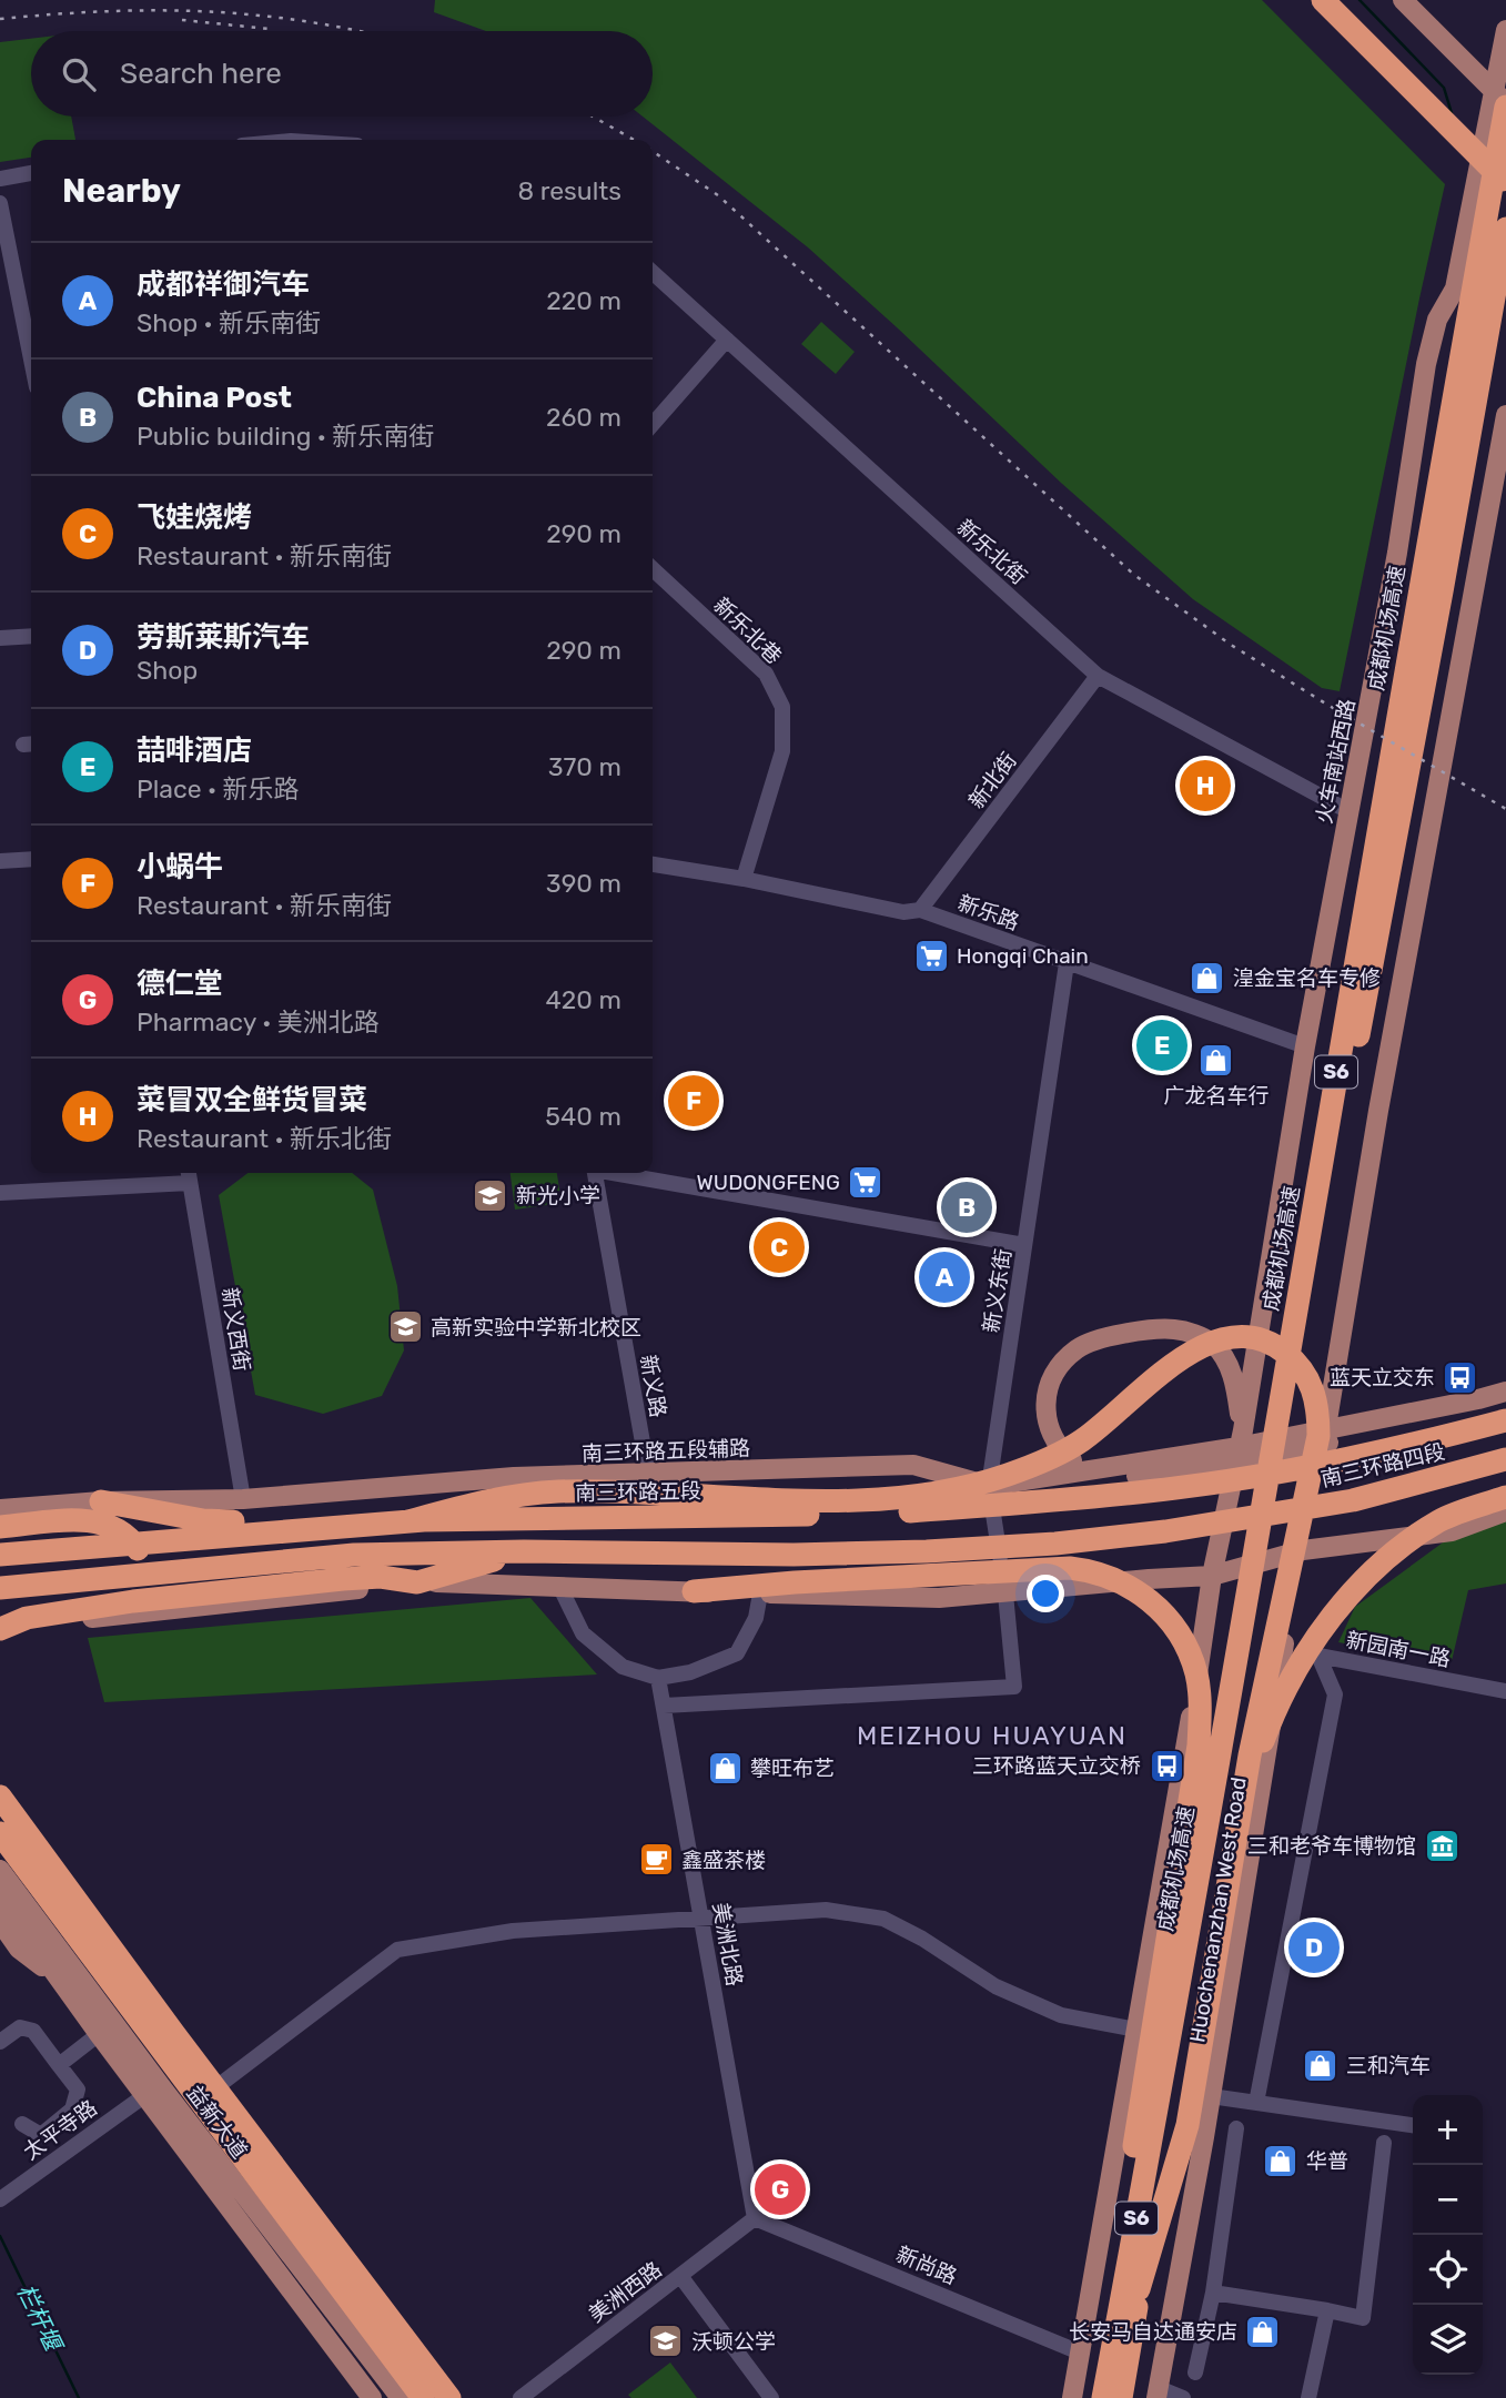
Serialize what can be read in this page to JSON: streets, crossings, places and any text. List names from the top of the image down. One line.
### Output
{"streets":{"highway":["成都机场高速","S6","南三环路四段","南三环路五段"],"main road":["火车南站西路","南三环路五段辅路","Huochenanzhan West Road","益新大道"],"street":["新乐北街","新乐北巷","新北街","新乐路","新义东街","新义西街","新义路","新园南一路","美洲北路","太平寺路","新尚路","美洲西路"]},"crossings":[["新乐北街","火车南站西路"],["新乐北街","新北街"],["成都机场高速","火车南站西路"],["新乐北巷","新乐路"],["火车南站西路","新乐路"],["火车南站西路","南三环路五段辅路"],["火车南站西路","新尚路"],["新北街","新乐路"],["新乐路","新义东街"],["新义东街","南三环路五段辅路"],["新义东街","美洲北路"],["新义西街","南三环路五段辅路"],["新义路","南三环路五段辅路"],["南三环路五段辅路","Huochenanzhan West Road"],["南三环路四段","南三环路五段"],["新园南一路","Huochenanzhan West Road"],["美洲北路","新尚路"],["美洲北路","美洲西路"],["益新大道","太平寺路"],["新尚路","美洲西路"]],"districts":["MEIZHOU HUAYUAN"],"water":["栏杆堰"],"places":{"supermarket":["Hongqi Chain","WUDONGFENG"],"shop":["湟金宝名车专修","广龙名车行","攀旺布艺","三和汽车","华普","长安马自达通安店"],"school or university":["新光小学","高新实验中学新北校区","沃顿公学"],"bus stop":["蓝天立交东","三环路蓝天立交桥"],"museum":["三和老爷车博物馆"],"cafe":["鑫盛茶楼"]},"page":{"search":"Search here","heading":["Nearby","8 results"],"list":[{"mark":"A","name":"成都祥御汽车","note":"Shop · 新乐南街","value":"220 m"},{"mark":"B","name":"China Post","note":"Public building · 新乐南街","value":"260 m"},{"mark":"C","name":"飞娃烧烤","note":"Restaurant · 新乐南街","value":"290 m"},{"mark":"D","name":"劳斯莱斯汽车","note":"Shop","value":"290 m"},{"mark":"E","name":"喆啡酒店","note":"Place · 新乐路","value":"370 m"},{"mark":"F","name":"小蜗牛","note":"Restaurant · 新乐南街","value":"390 m"},{"mark":"G","name":"德仁堂","note":"Pharmacy · 美洲北路","value":"420 m"},{"mark":"H","name":"菜冒双全鲜货冒菜","note":"Restaurant · 新乐北街","value":"540 m"}],"pins":["H","E","F","B","C","A","D","G"],"map_buttons":["+","−"]}}
